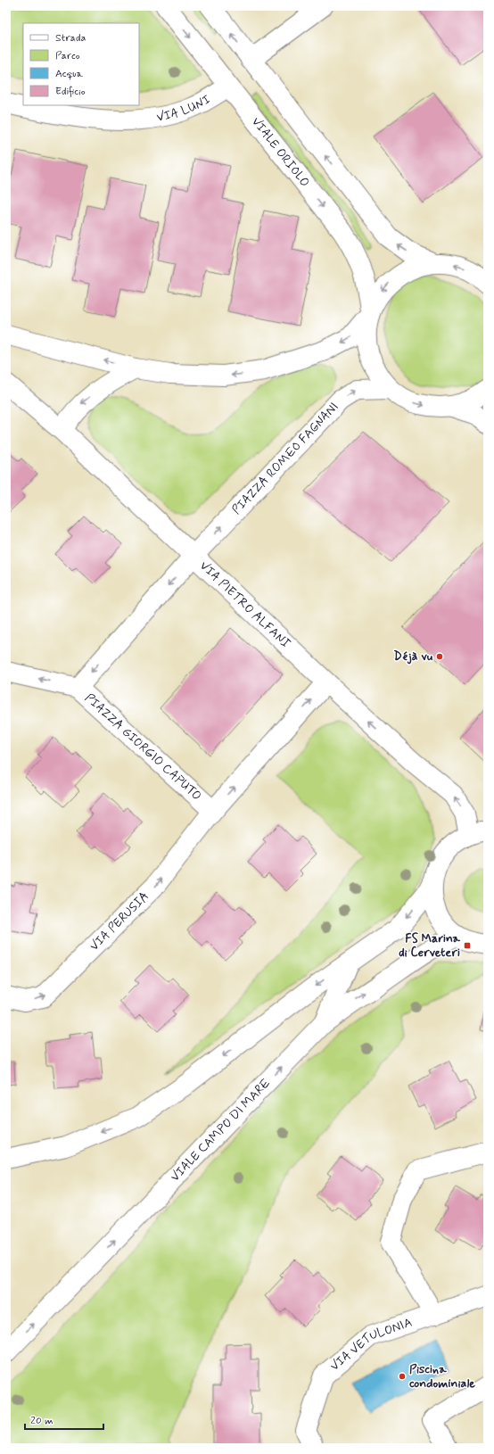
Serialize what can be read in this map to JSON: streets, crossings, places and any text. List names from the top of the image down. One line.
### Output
{"streets":{"street":["VIA LUNI","VIALE ORIOLO","PIAZZA ROMEO FAGNANI","VIA PIETRO ALFANI","PIAZZA GIORGIO CAPUTO","VIA PERUSIA","VIALE CAMPO DI MARE","VIA VETULONIA"]},"crossings":[["VIA LUNI","VIALE ORIOLO"],["PIAZZA ROMEO FAGNANI","VIA PIETRO ALFANI"],["PIAZZA ROMEO FAGNANI","PIAZZA GIORGIO CAPUTO"],["VIA PIETRO ALFANI","PIAZZA GIORGIO CAPUTO"],["PIAZZA GIORGIO CAPUTO","VIA PERUSIA"]],"one_way":["PIAZZA ROMEO FAGNANI"],"places":{"other":["Déjà vu","Piscina condominiale"],"transit":["FS Marina di Cerveteri"]},"legend":["Strada","Parco","Acqua","Edificio"],"scale_bar":"20 m"}
